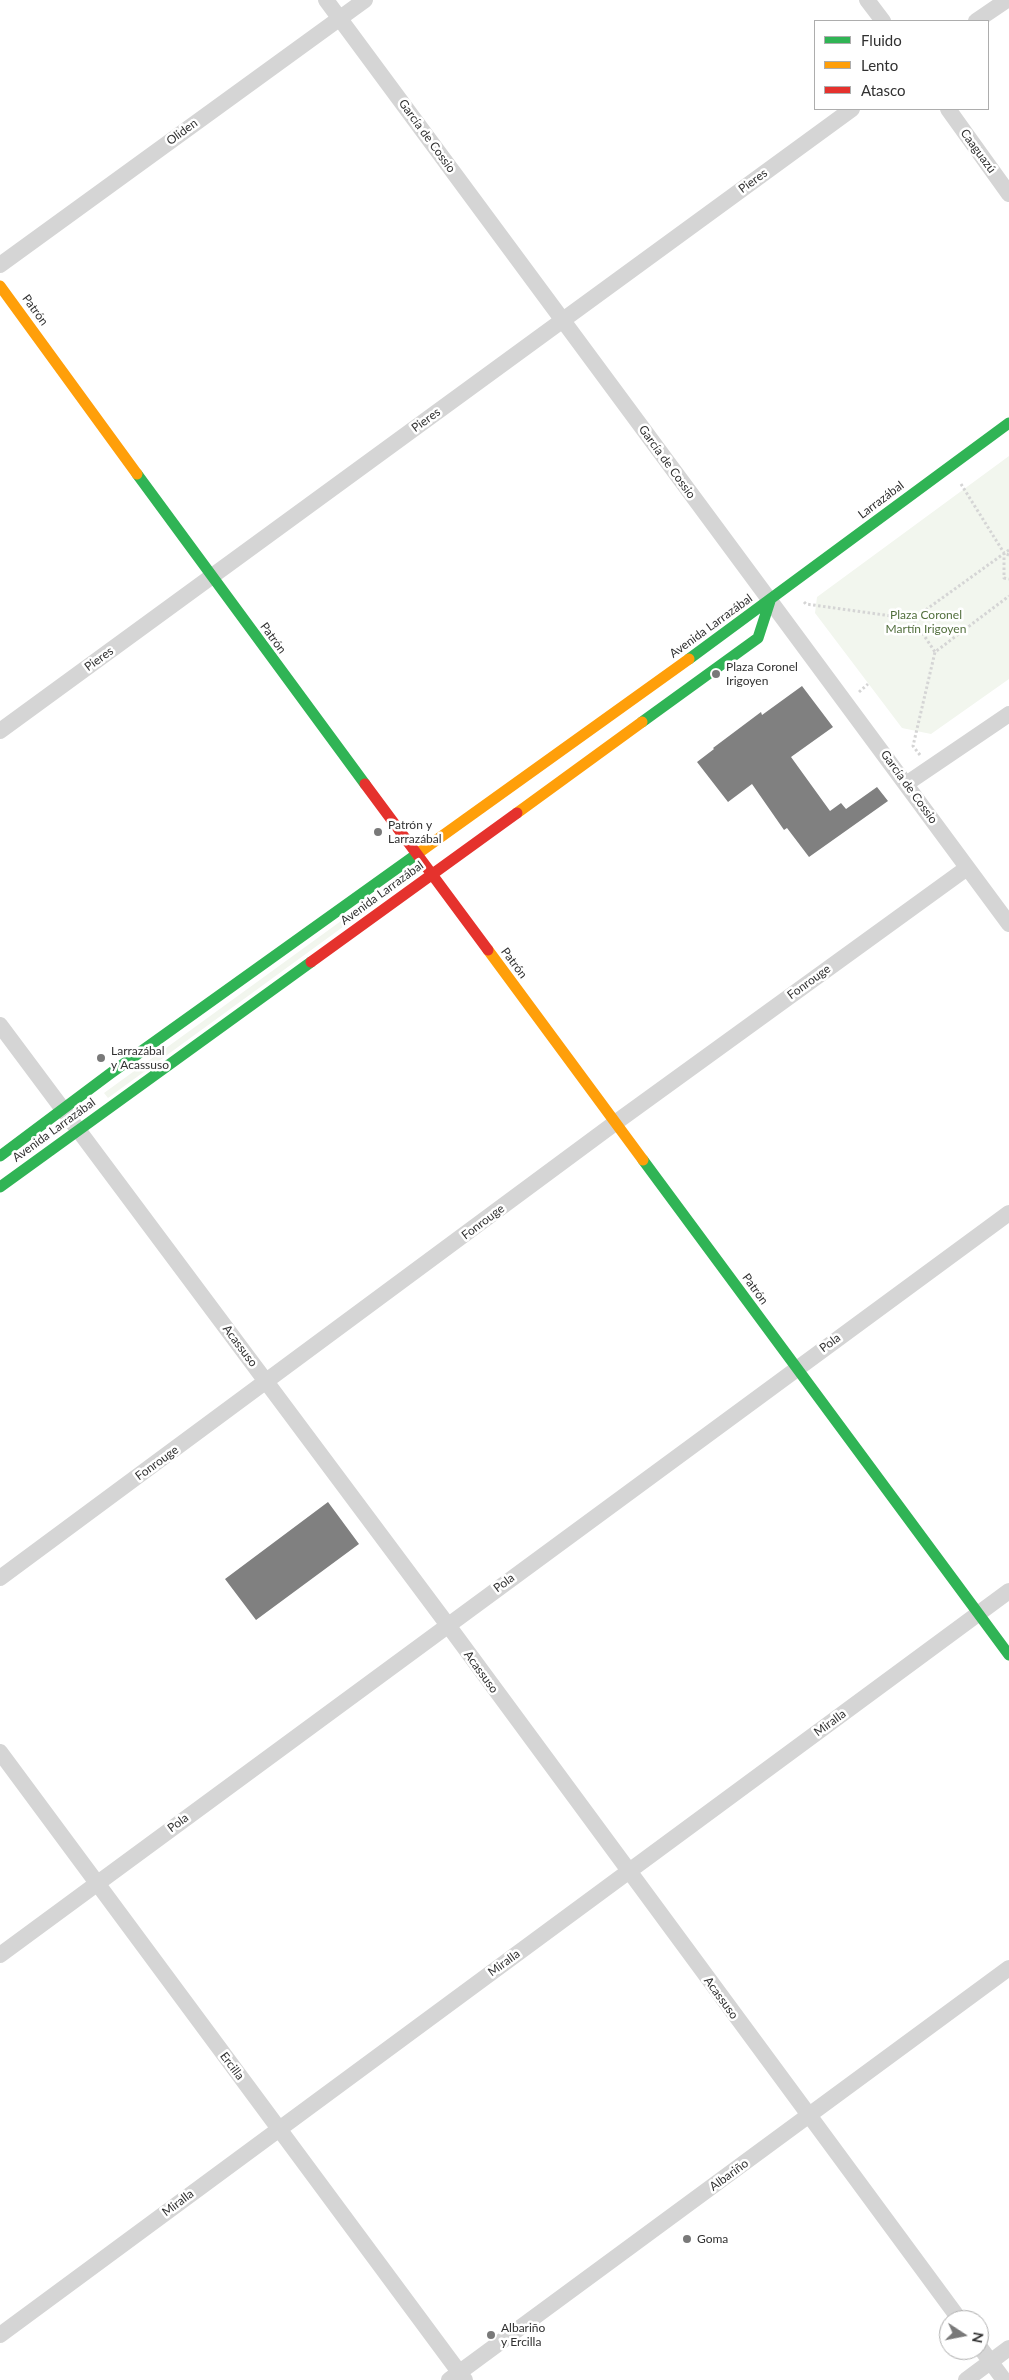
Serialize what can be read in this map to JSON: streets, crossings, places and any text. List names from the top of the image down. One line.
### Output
{"streets":{"street":["Oliden","García de Cossio","Caaguazú","Pieres","Patrón","Larrazábal","Avenida Larrazábal","Fonrouge","Pola","Acassuso","Miralla","Ercilla","Albariño"]},"crossings":[["Oliden","García de Cossio"],["García de Cossio","Pieres"],["García de Cossio","Larrazábal"],["García de Cossio","Avenida Larrazábal"],["García de Cossio","Fonrouge"],["Pieres","Patrón"],["Patrón","Avenida Larrazábal"],["Patrón","Fonrouge"],["Patrón","Pola"],["Patrón","Miralla"],["Larrazábal","Avenida Larrazábal"],["Avenida Larrazábal","Acassuso"],["Fonrouge","Acassuso"],["Pola","Acassuso"],["Pola","Ercilla"],["Acassuso","Miralla"],["Acassuso","Albariño"],["Miralla","Ercilla"],["Ercilla","Albariño"]],"parks":["Plaza Coronel Martín Irigoyen"],"places":["Plaza Coronel Irigoyen","Patrón y Larrazábal","Larrazábal y Acassuso","Goma","Albariño y Ercilla"],"legend":["Fluido","Lento","Atasco"],"north":"right"}
